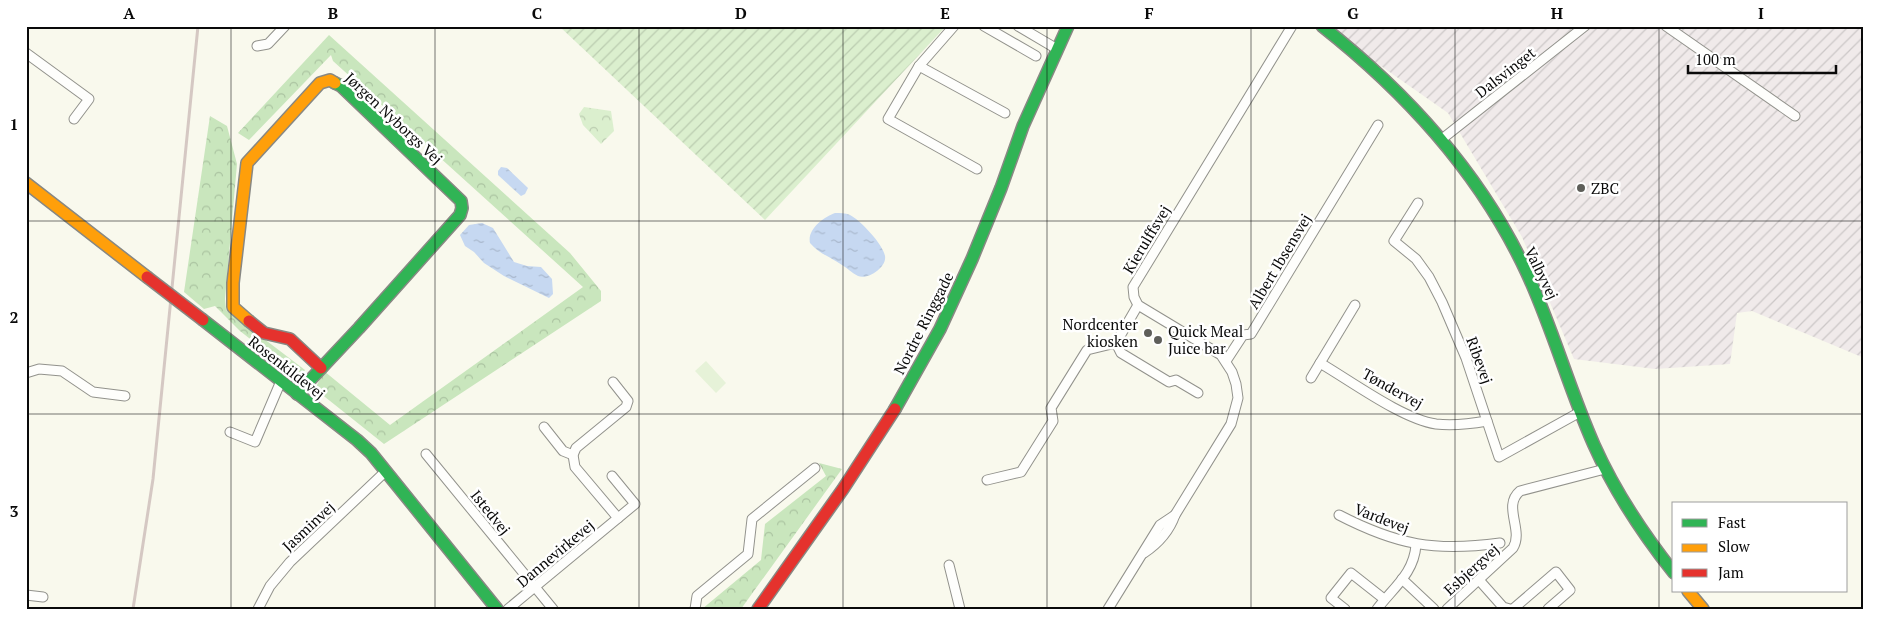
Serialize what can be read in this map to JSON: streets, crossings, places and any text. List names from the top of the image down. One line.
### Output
{"streets":{"street":["Dalsvinget","Jørgen Nyborgs Vej","Kierulffsvej","Albert Ibsensvej","Valbyvej","Nordre Ringgade","Ribevej","Rosenkildevej","Tøndervej","Istedvej","Vardevej","Jasminvej","Dannevirkevej","Esbjergvej"]},"crossings":[["Dalsvinget","Valbyvej"],["Jørgen Nyborgs Vej","Rosenkildevej"],["Valbyvej","Ribevej"],["Valbyvej","Esbjergvej"],["Ribevej","Tøndervej"],["Rosenkildevej","Jasminvej"],["Istedvej","Dannevirkevej"]],"places":["ZBC","Nordcenter kiosken","Quick Meal Juice bar"],"legend":["Fast","Slow","Jam"],"scale_bar":"100 m","grid":{"columns":["A","B","C","D","E","F","G","H","I"],"rows":["1","2","3"]}}
